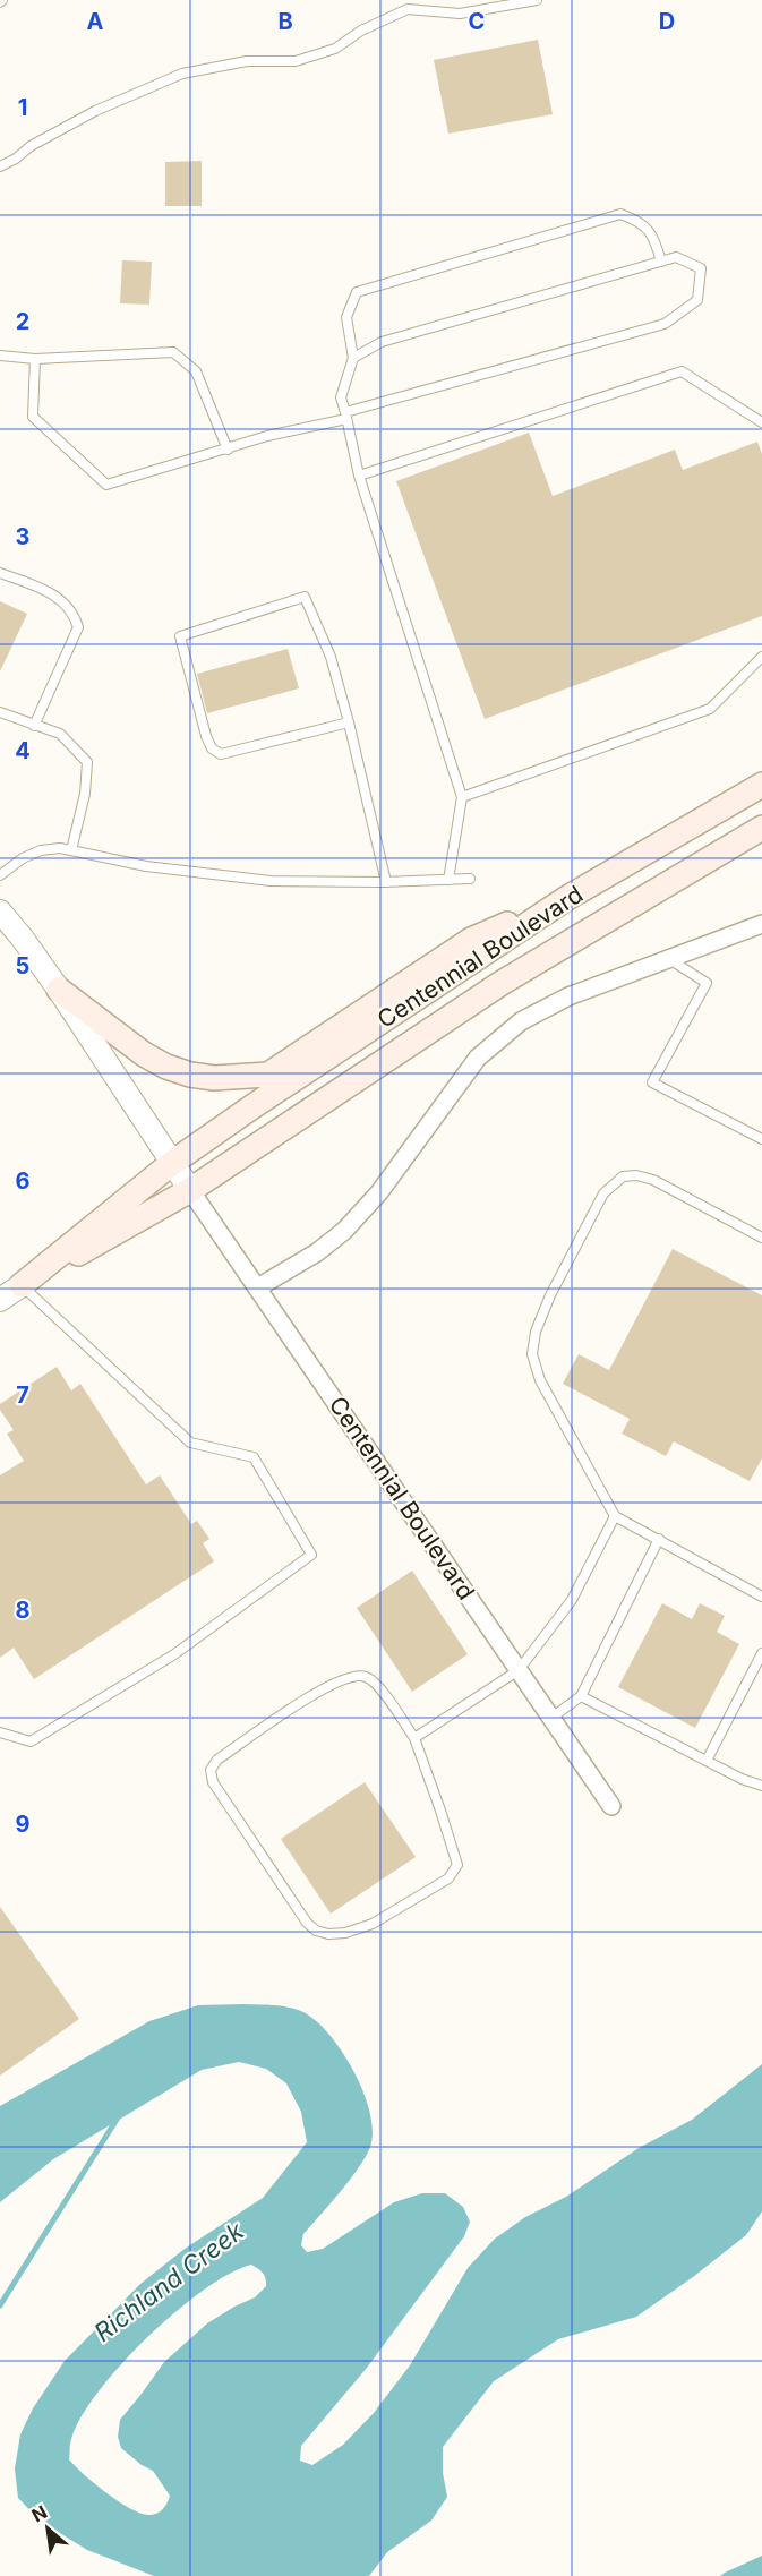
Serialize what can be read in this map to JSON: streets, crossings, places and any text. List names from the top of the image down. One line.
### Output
{"streets":{"main road":["Centennial Boulevard"]},"water":["Richland Creek"],"north":"top left","grid":{"columns":["A","B","C","D"],"rows":["1","2","3","4","5","6","7","8","9"]}}
